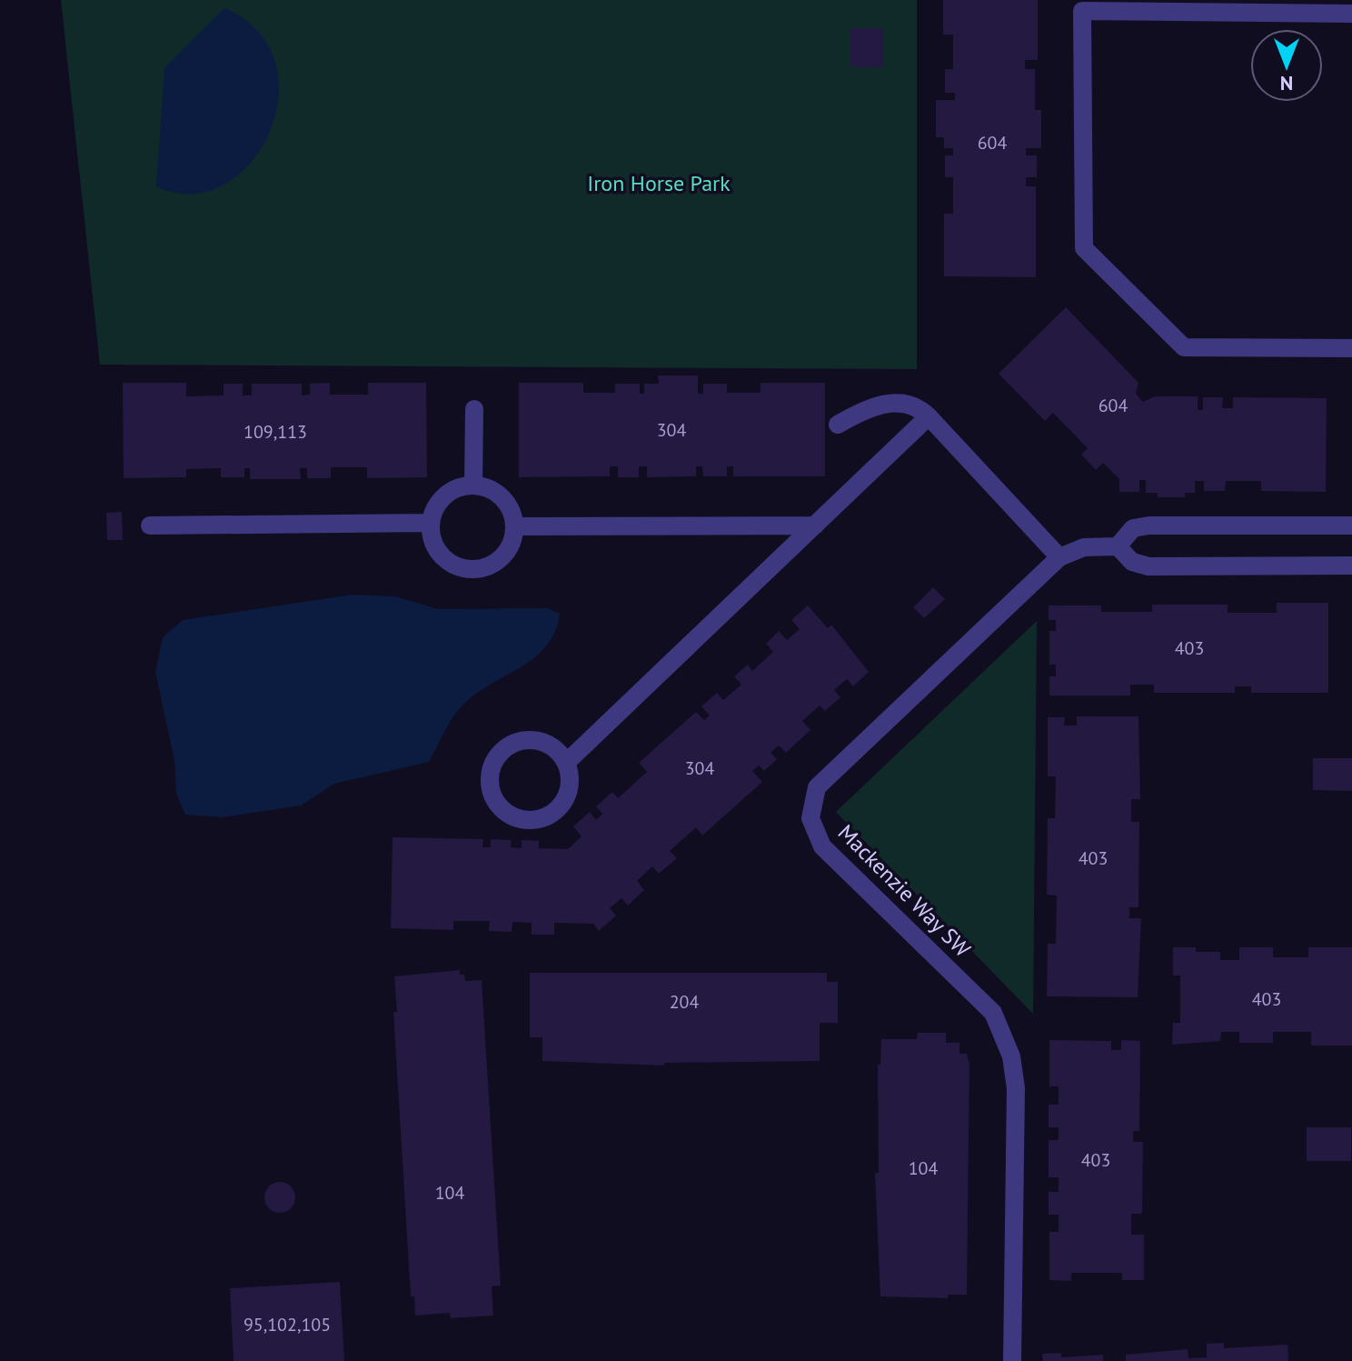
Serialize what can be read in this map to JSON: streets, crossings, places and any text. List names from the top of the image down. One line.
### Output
{"streets":{"street":["Mackenzie Way SW"]},"parks":["Iron Horse Park"],"house_numbers":["604","604","304","109,113","403","304","403","403","204","403","104","104","95,102,105"],"north":"bottom"}
